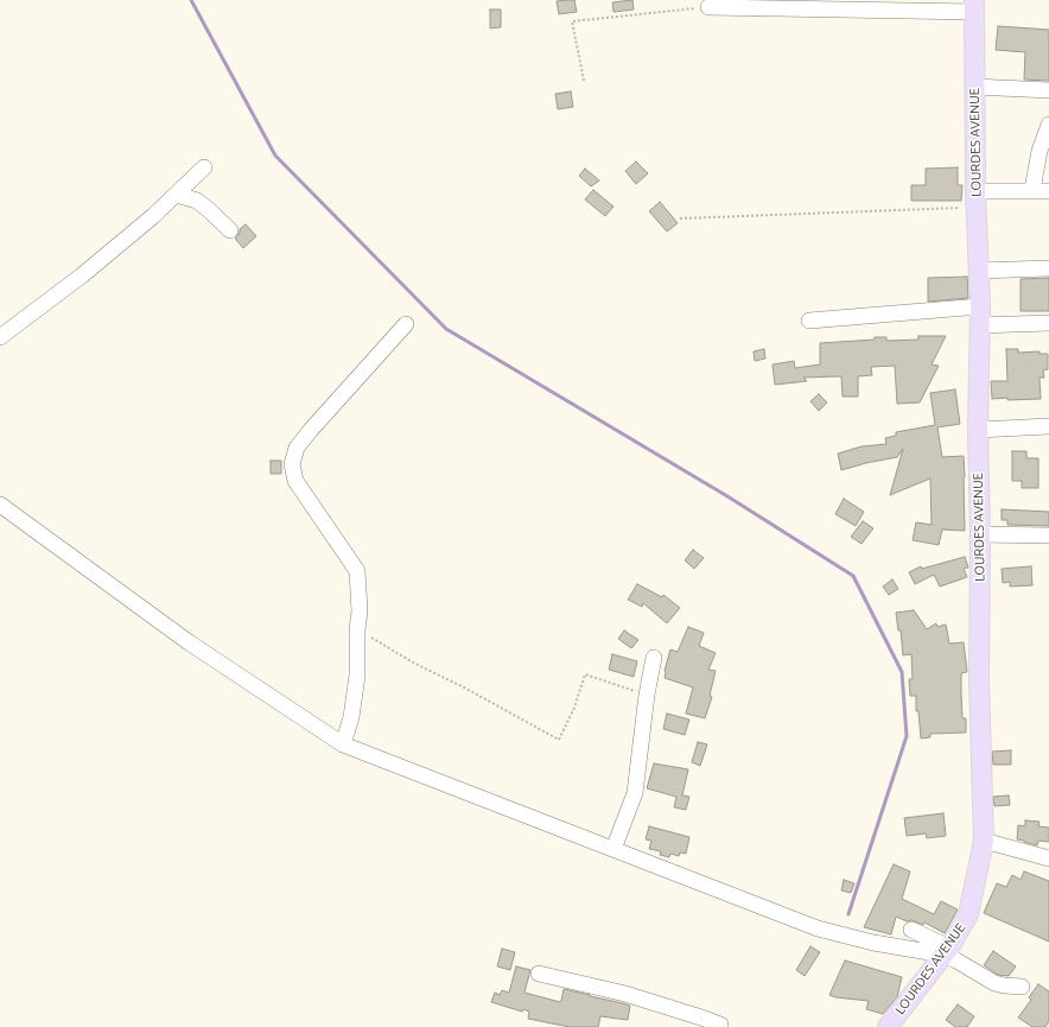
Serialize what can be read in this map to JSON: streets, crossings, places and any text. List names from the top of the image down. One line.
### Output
{"streets":{"main road":["LOURDES AVENUE"]}}
